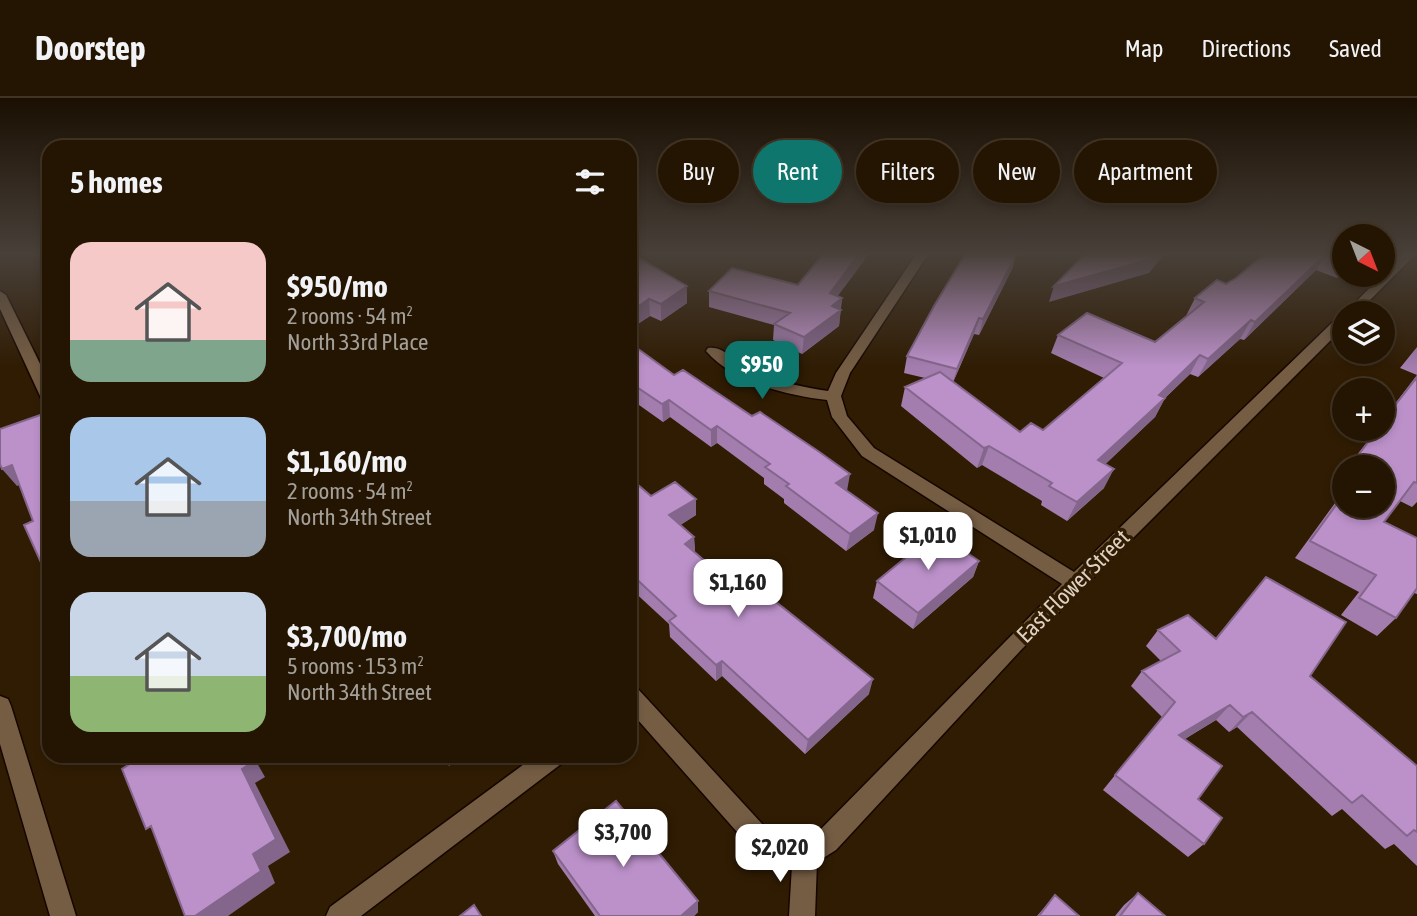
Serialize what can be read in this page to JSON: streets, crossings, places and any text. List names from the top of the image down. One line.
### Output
{"streets":{"street":["East Flower Street"]},"north":"bottom right","page":{"header":"Doorstep","nav":["Map","Directions","Saved"],"chip":["Buy","Rent","Filters","New","Apartment"],"heading":"5 homes","map_buttons":["+","−"],"list":[{"name":"$950/mo","note":"2 rooms · 54 m² · North 33rd Place"},{"name":"$1,160/mo","note":"2 rooms · 54 m² · North 34th Street"},{"name":"$3,700/mo","note":"5 rooms · 153 m² · North 34th Street"}],"price":["$950","$1,010","$1,160","$3,700","$2,020"]}}
